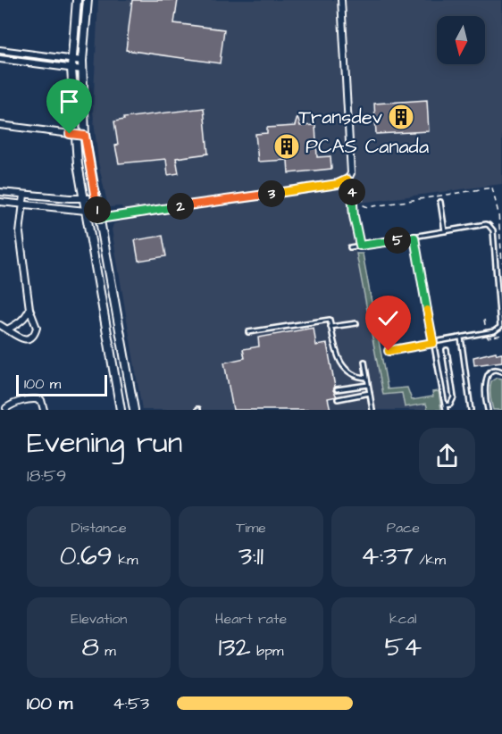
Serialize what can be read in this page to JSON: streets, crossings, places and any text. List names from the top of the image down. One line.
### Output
{"places":{"building":["Transdev","PCAS Canada"]},"scale_bar":"100 m","north":"bottom","page":{"pins":["4","3","2","1","5"],"scale":"100 m","heading":["Evening run","18:59"],"stats":[["Distance","0.69 km"],["Time","3:11"],["Pace","4:37 /km"],["Elevation","8 m"],["Heart rate","132 bpm"],["kcal","54"]],"list":[{"name":"100 m","note":"4:53"}]}}
